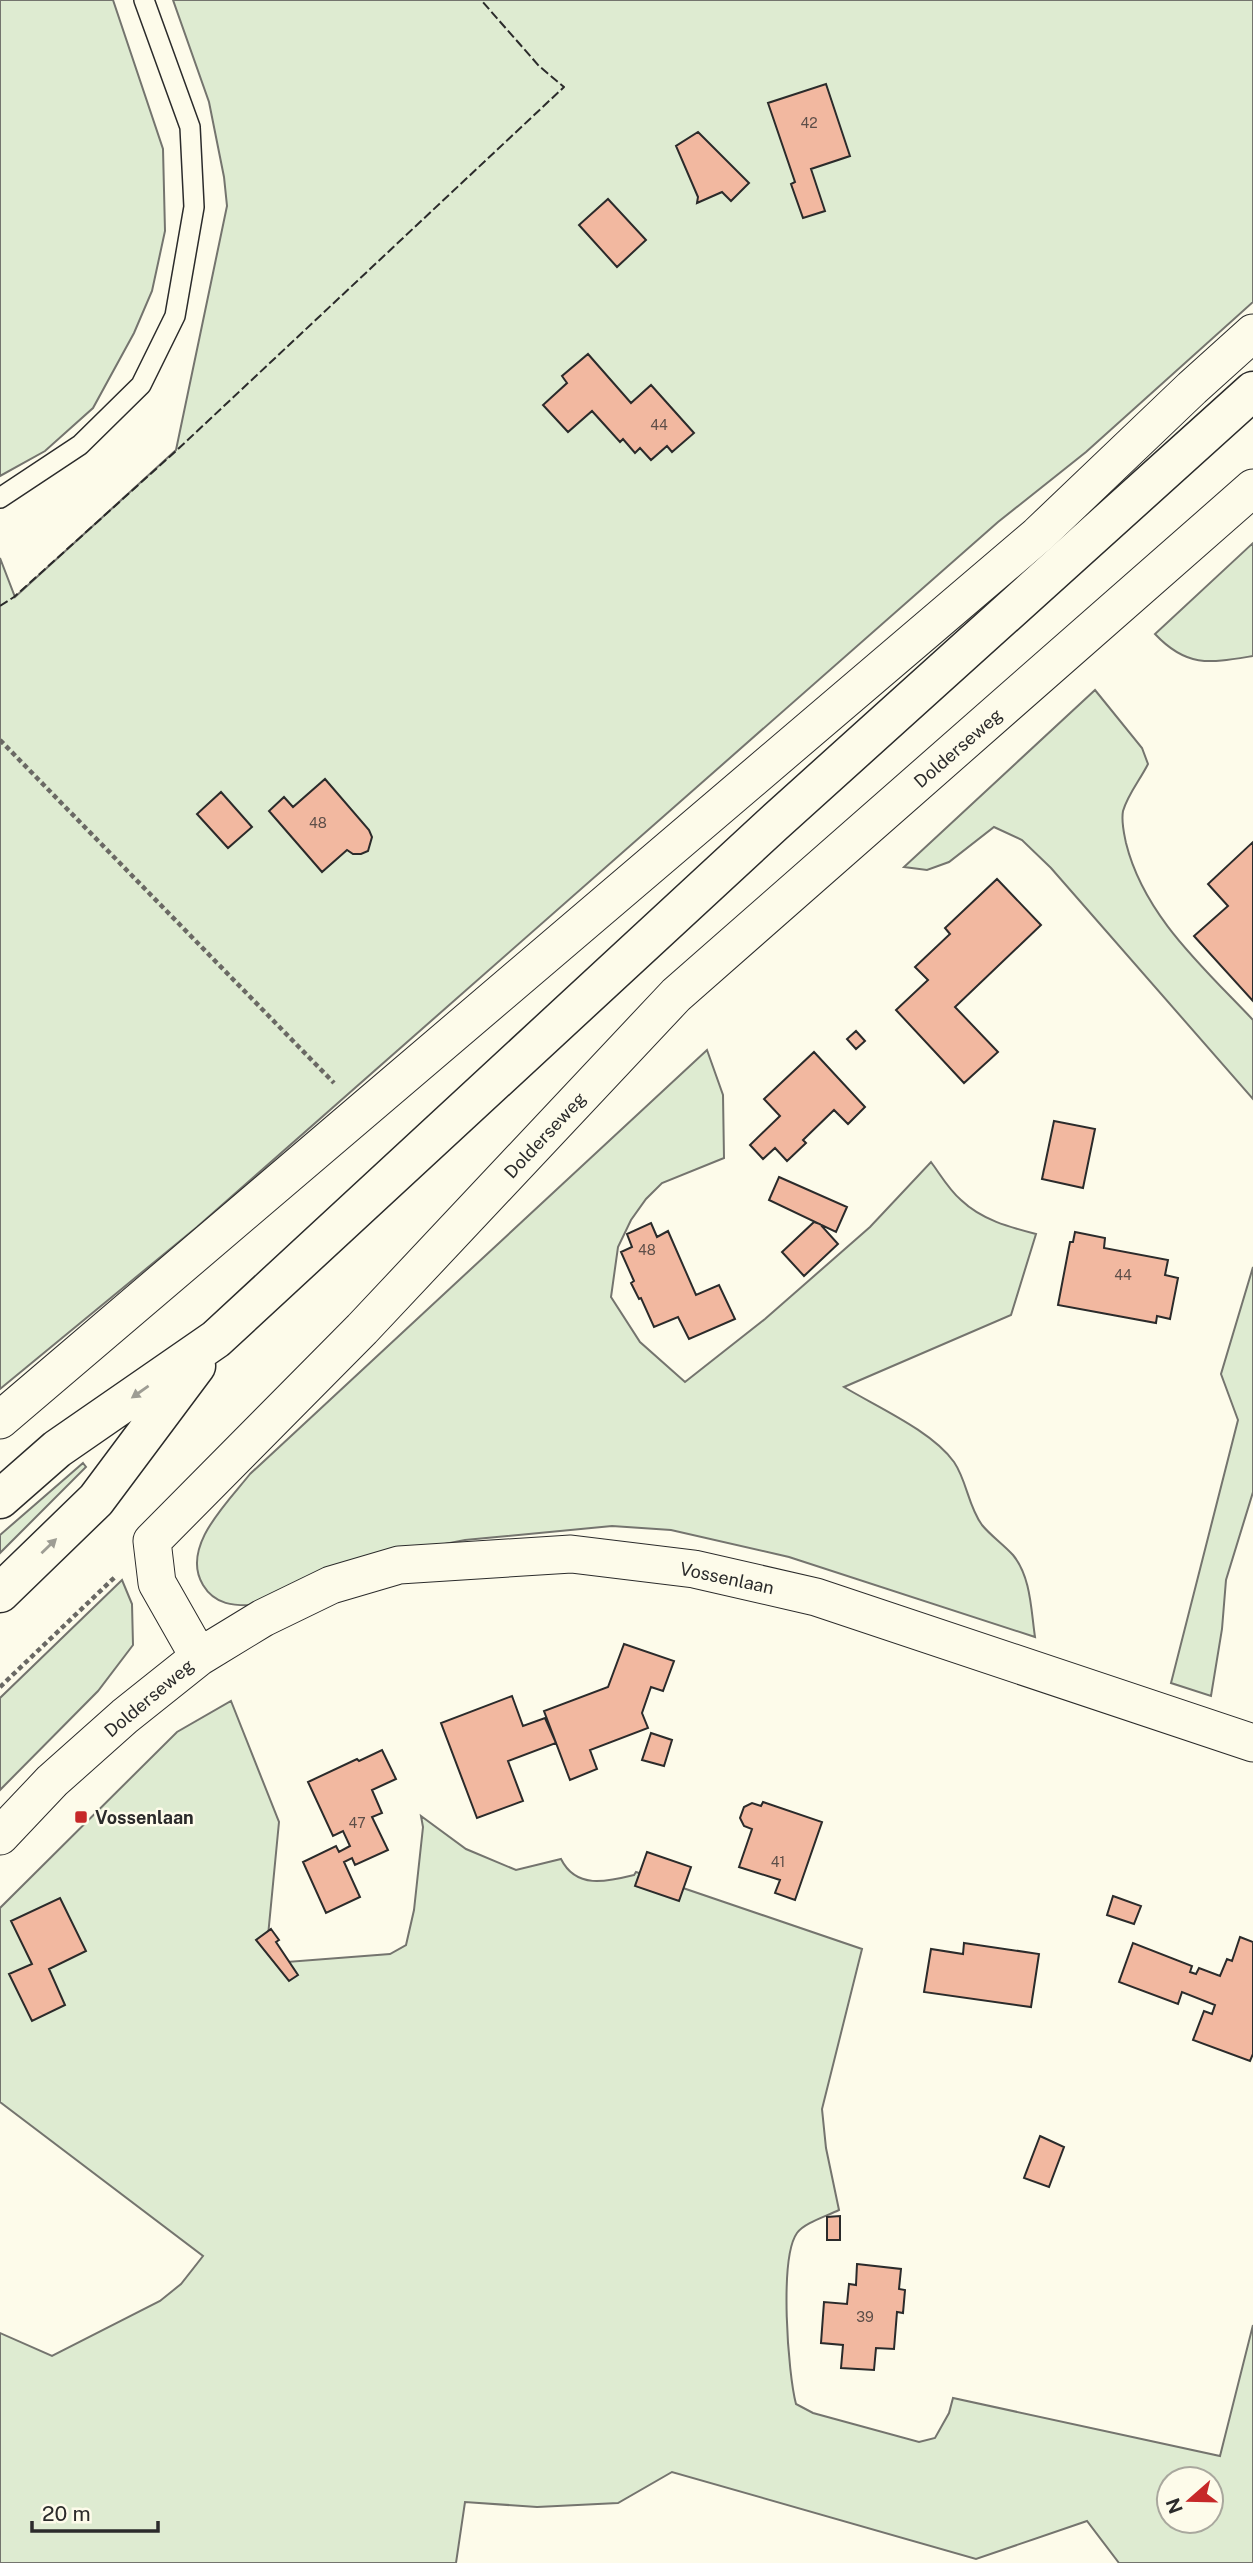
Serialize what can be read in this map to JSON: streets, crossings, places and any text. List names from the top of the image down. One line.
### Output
{"streets":{"street":["Dolderseweg","Vossenlaan"]},"crossings":[["Dolderseweg","Vossenlaan"]],"places":{"transit":["Vossenlaan"]},"house_numbers":["42","44","48","48","44","47","41","39"],"scale_bar":"20 m","north":"left"}
